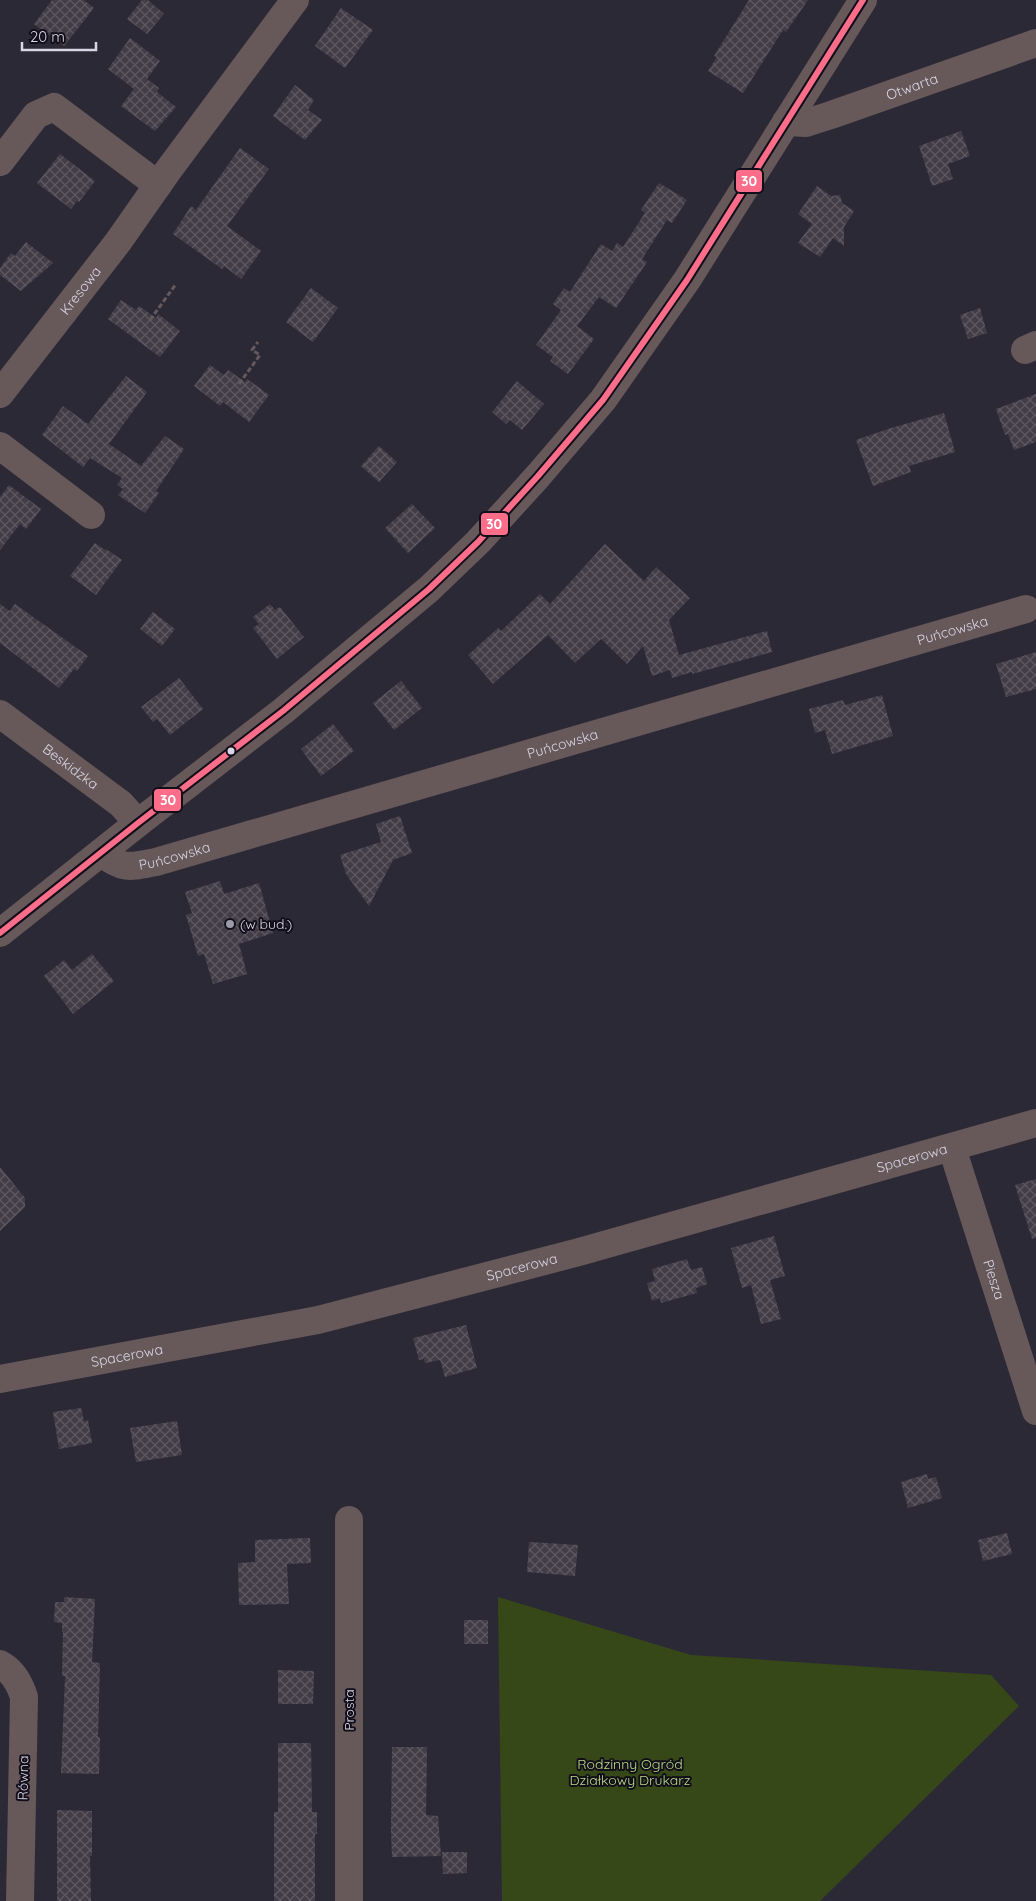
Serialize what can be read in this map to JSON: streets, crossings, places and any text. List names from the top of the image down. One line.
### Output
{"streets":{"street":["Otwarta","Kresowa","Puńcowska","Beskidzka","Spacerowa","Piesza","Prosta","Równa"]},"crossings":[["Spacerowa","Piesza"]],"parks":["Rodzinny Ogród Działkowy Drukarz"],"places":["(w bud.)"],"lines":["transit line 30"],"scale_bar":"20 m"}
